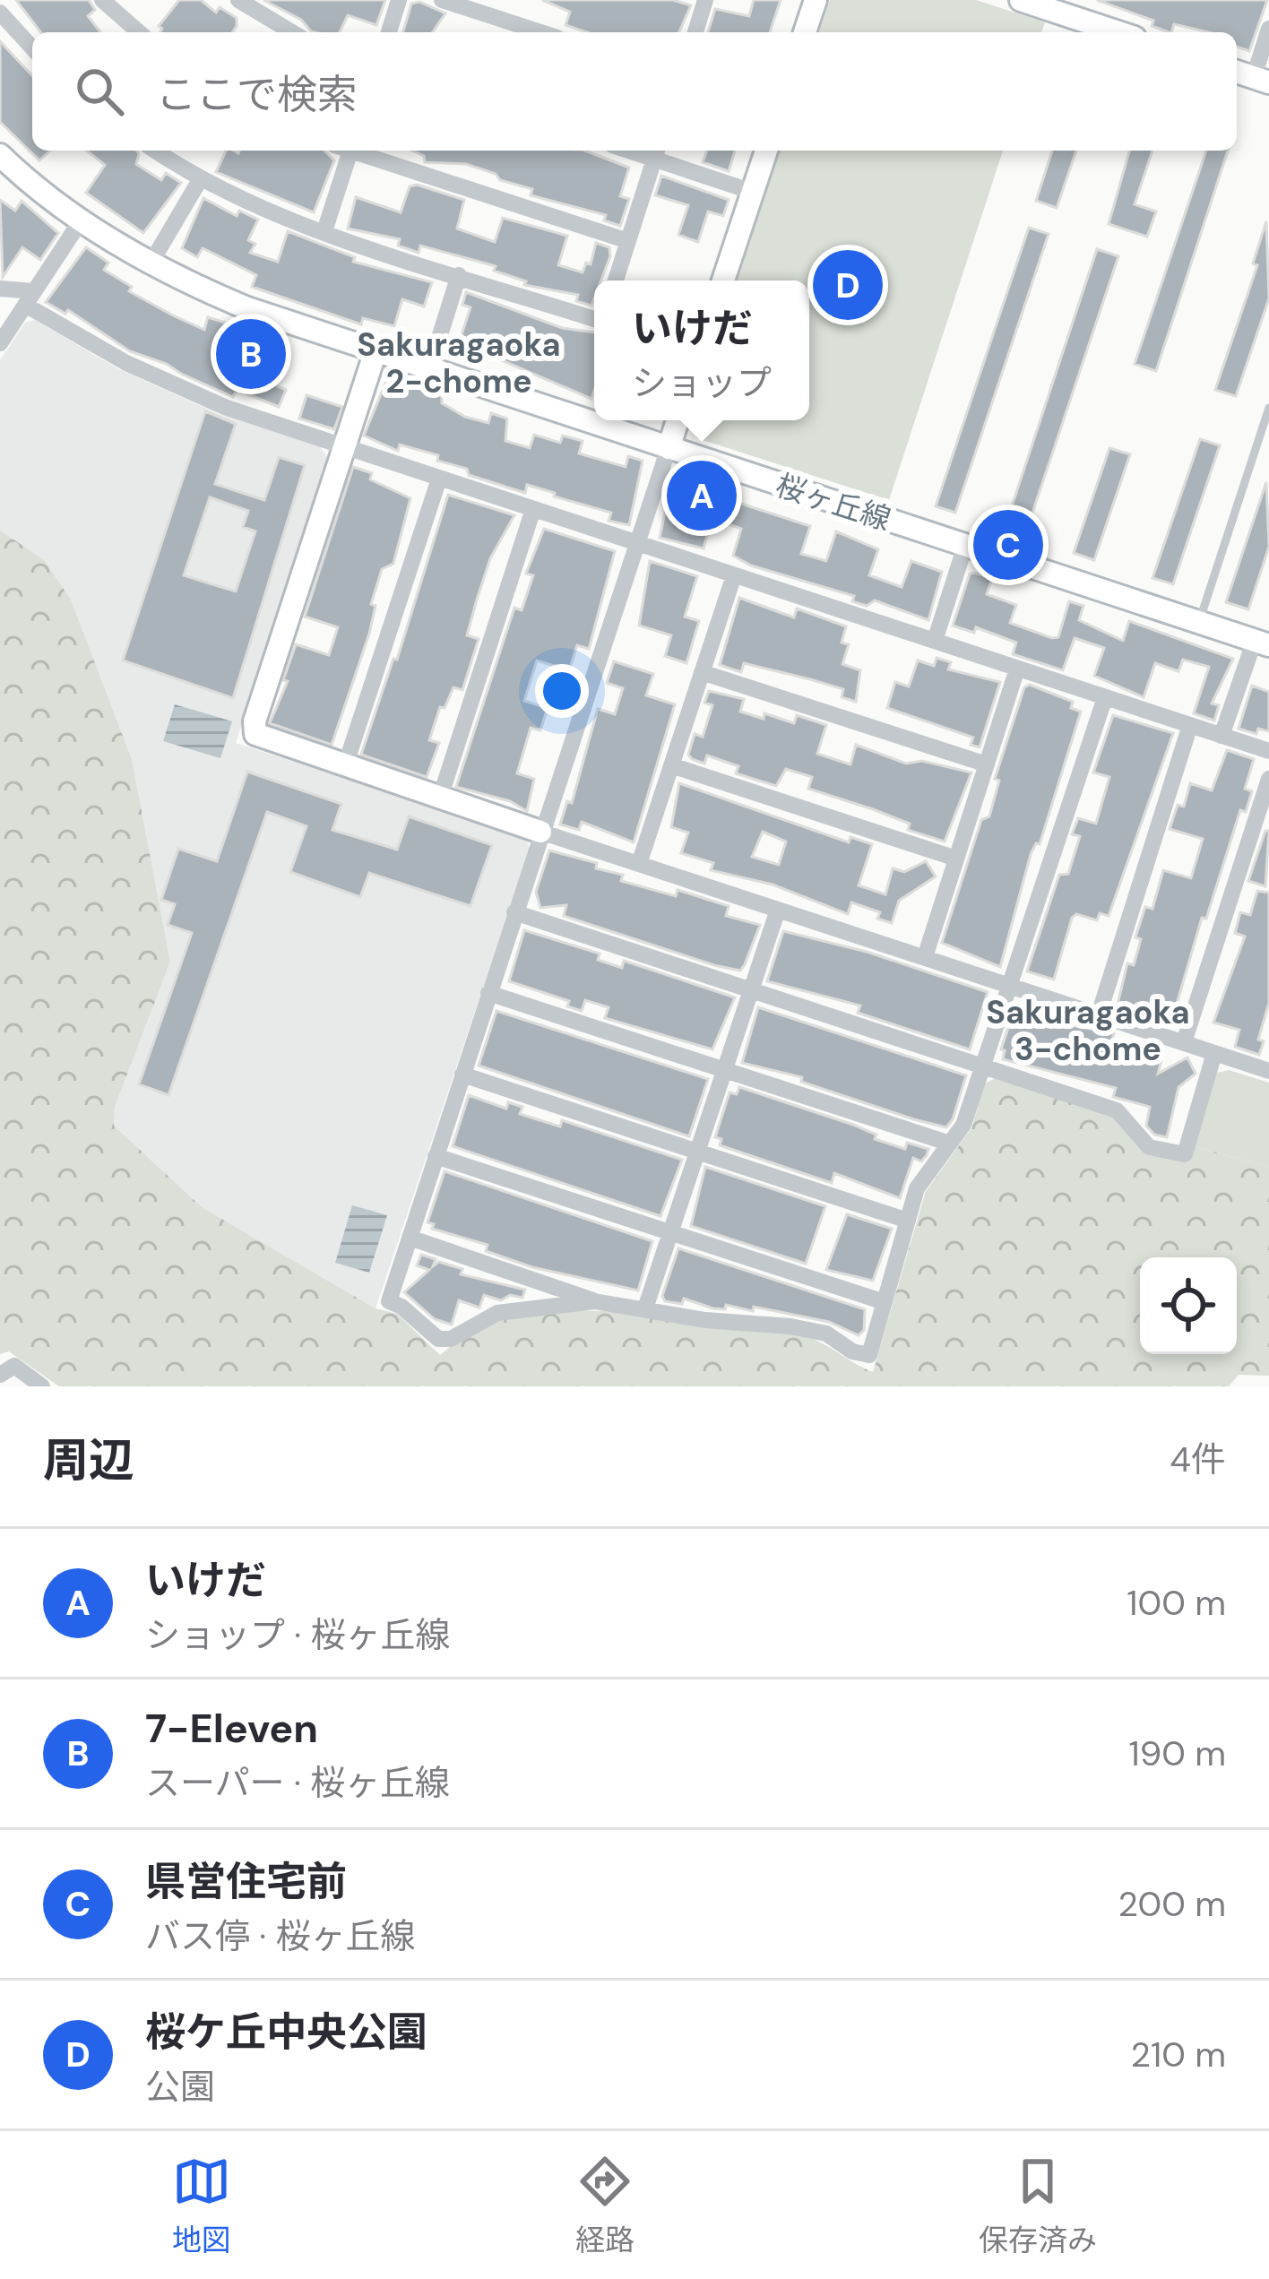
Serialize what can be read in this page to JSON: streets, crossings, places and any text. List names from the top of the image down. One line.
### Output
{"streets":{"street":["桜ヶ丘線"]},"districts":["Sakuragaoka 2-chome","Sakuragaoka 3-chome"],"page":{"search":"ここで検索","pins":["D","B","A","C"],"popup":["いけだ","ショップ"],"heading":["周辺","4件"],"list":[{"mark":"A","name":"いけだ","note":"ショップ · 桜ヶ丘線","value":"100 m"},{"mark":"B","name":"7-Eleven","note":"スーパー · 桜ヶ丘線","value":"190 m"},{"mark":"C","name":"県営住宅前","note":"バス停 · 桜ヶ丘線","value":"200 m"},{"mark":"D","name":"桜ケ丘中央公園","note":"公園","value":"210 m"}],"nav":["地図","経路","保存済み"]}}
